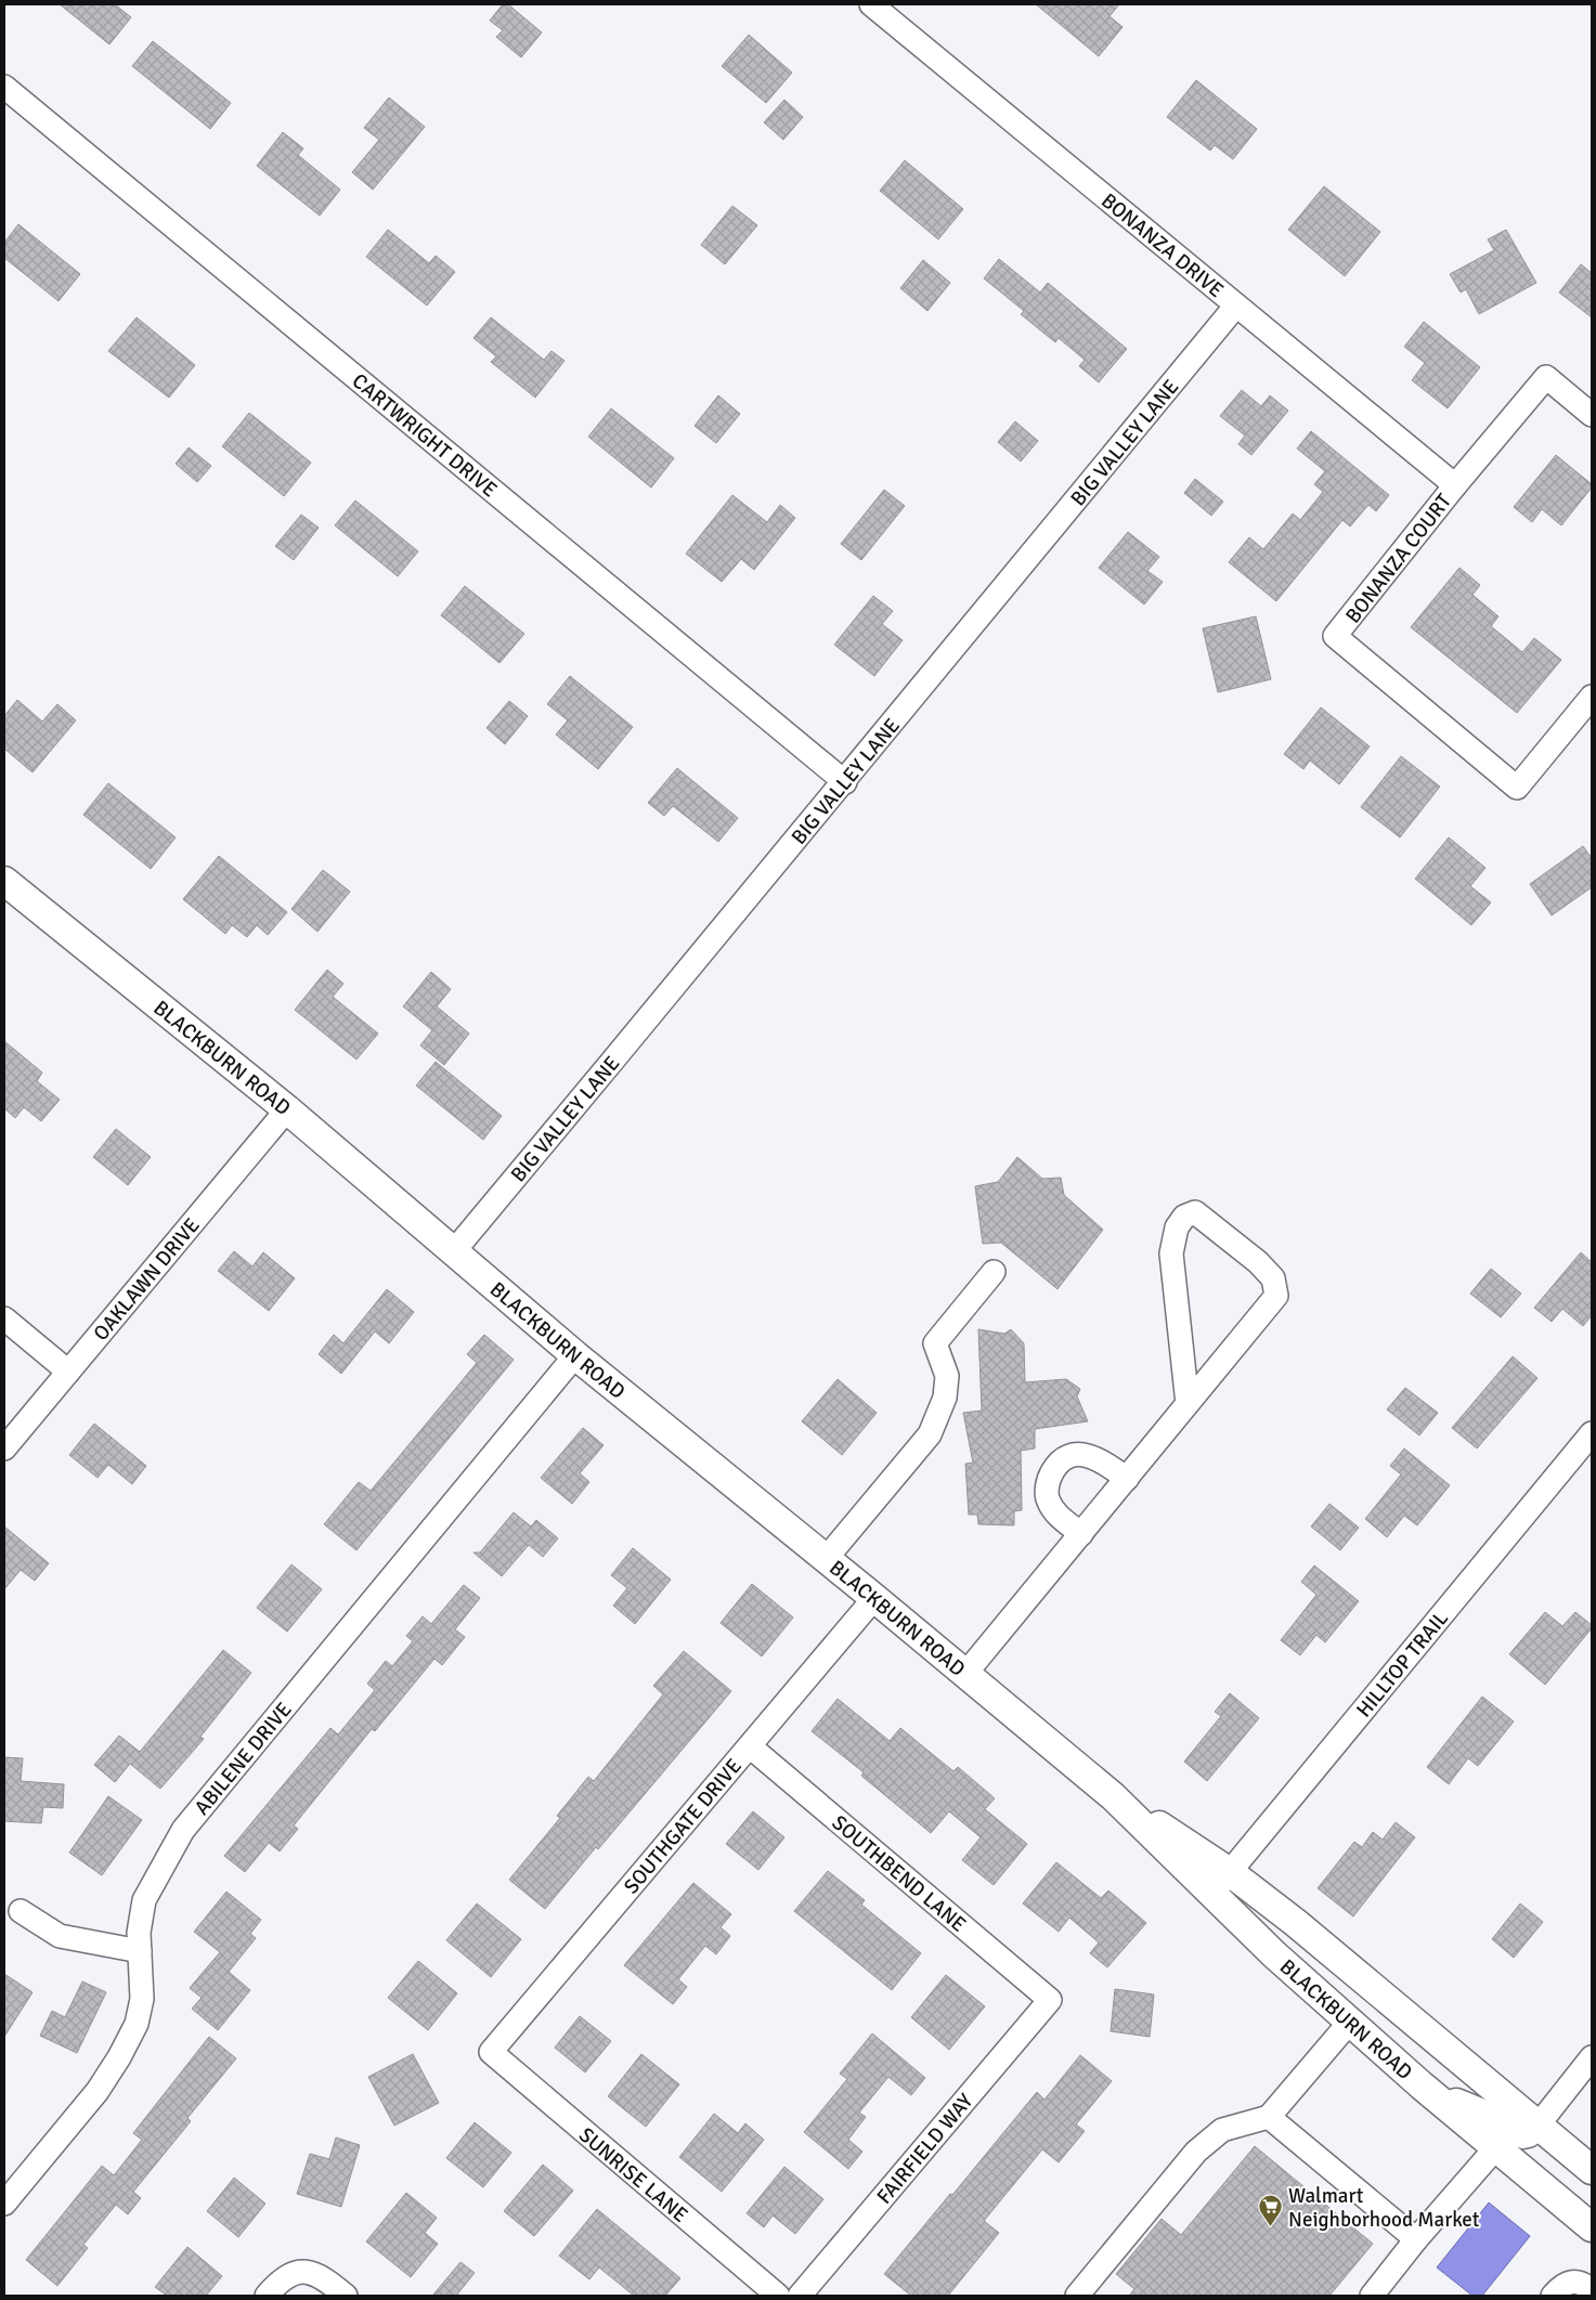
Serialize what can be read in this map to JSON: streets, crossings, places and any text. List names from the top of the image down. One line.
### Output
{"streets":{"main road":["BLACKBURN ROAD"],"street":["BONANZA DRIVE","CARTWRIGHT DRIVE","BIG VALLEY LANE","BONANZA COURT","OAKLAWN DRIVE","HILLTOP TRAIL","ABILENE DRIVE","SOUTHGATE DRIVE","SOUTHBEND LANE","FAIRFIELD WAY","SUNRISE LANE"]},"crossings":[["BONANZA DRIVE","BIG VALLEY LANE"],["BONANZA DRIVE","BONANZA COURT"],["CARTWRIGHT DRIVE","BIG VALLEY LANE"],["BIG VALLEY LANE","BLACKBURN ROAD"],["BLACKBURN ROAD","OAKLAWN DRIVE"],["BLACKBURN ROAD","HILLTOP TRAIL"],["BLACKBURN ROAD","ABILENE DRIVE"],["BLACKBURN ROAD","SOUTHGATE DRIVE"],["SOUTHGATE DRIVE","SOUTHBEND LANE"],["SOUTHGATE DRIVE","SUNRISE LANE"],["SOUTHBEND LANE","FAIRFIELD WAY"]],"places":{"supermarket":["Walmart Neighborhood Market"]}}
